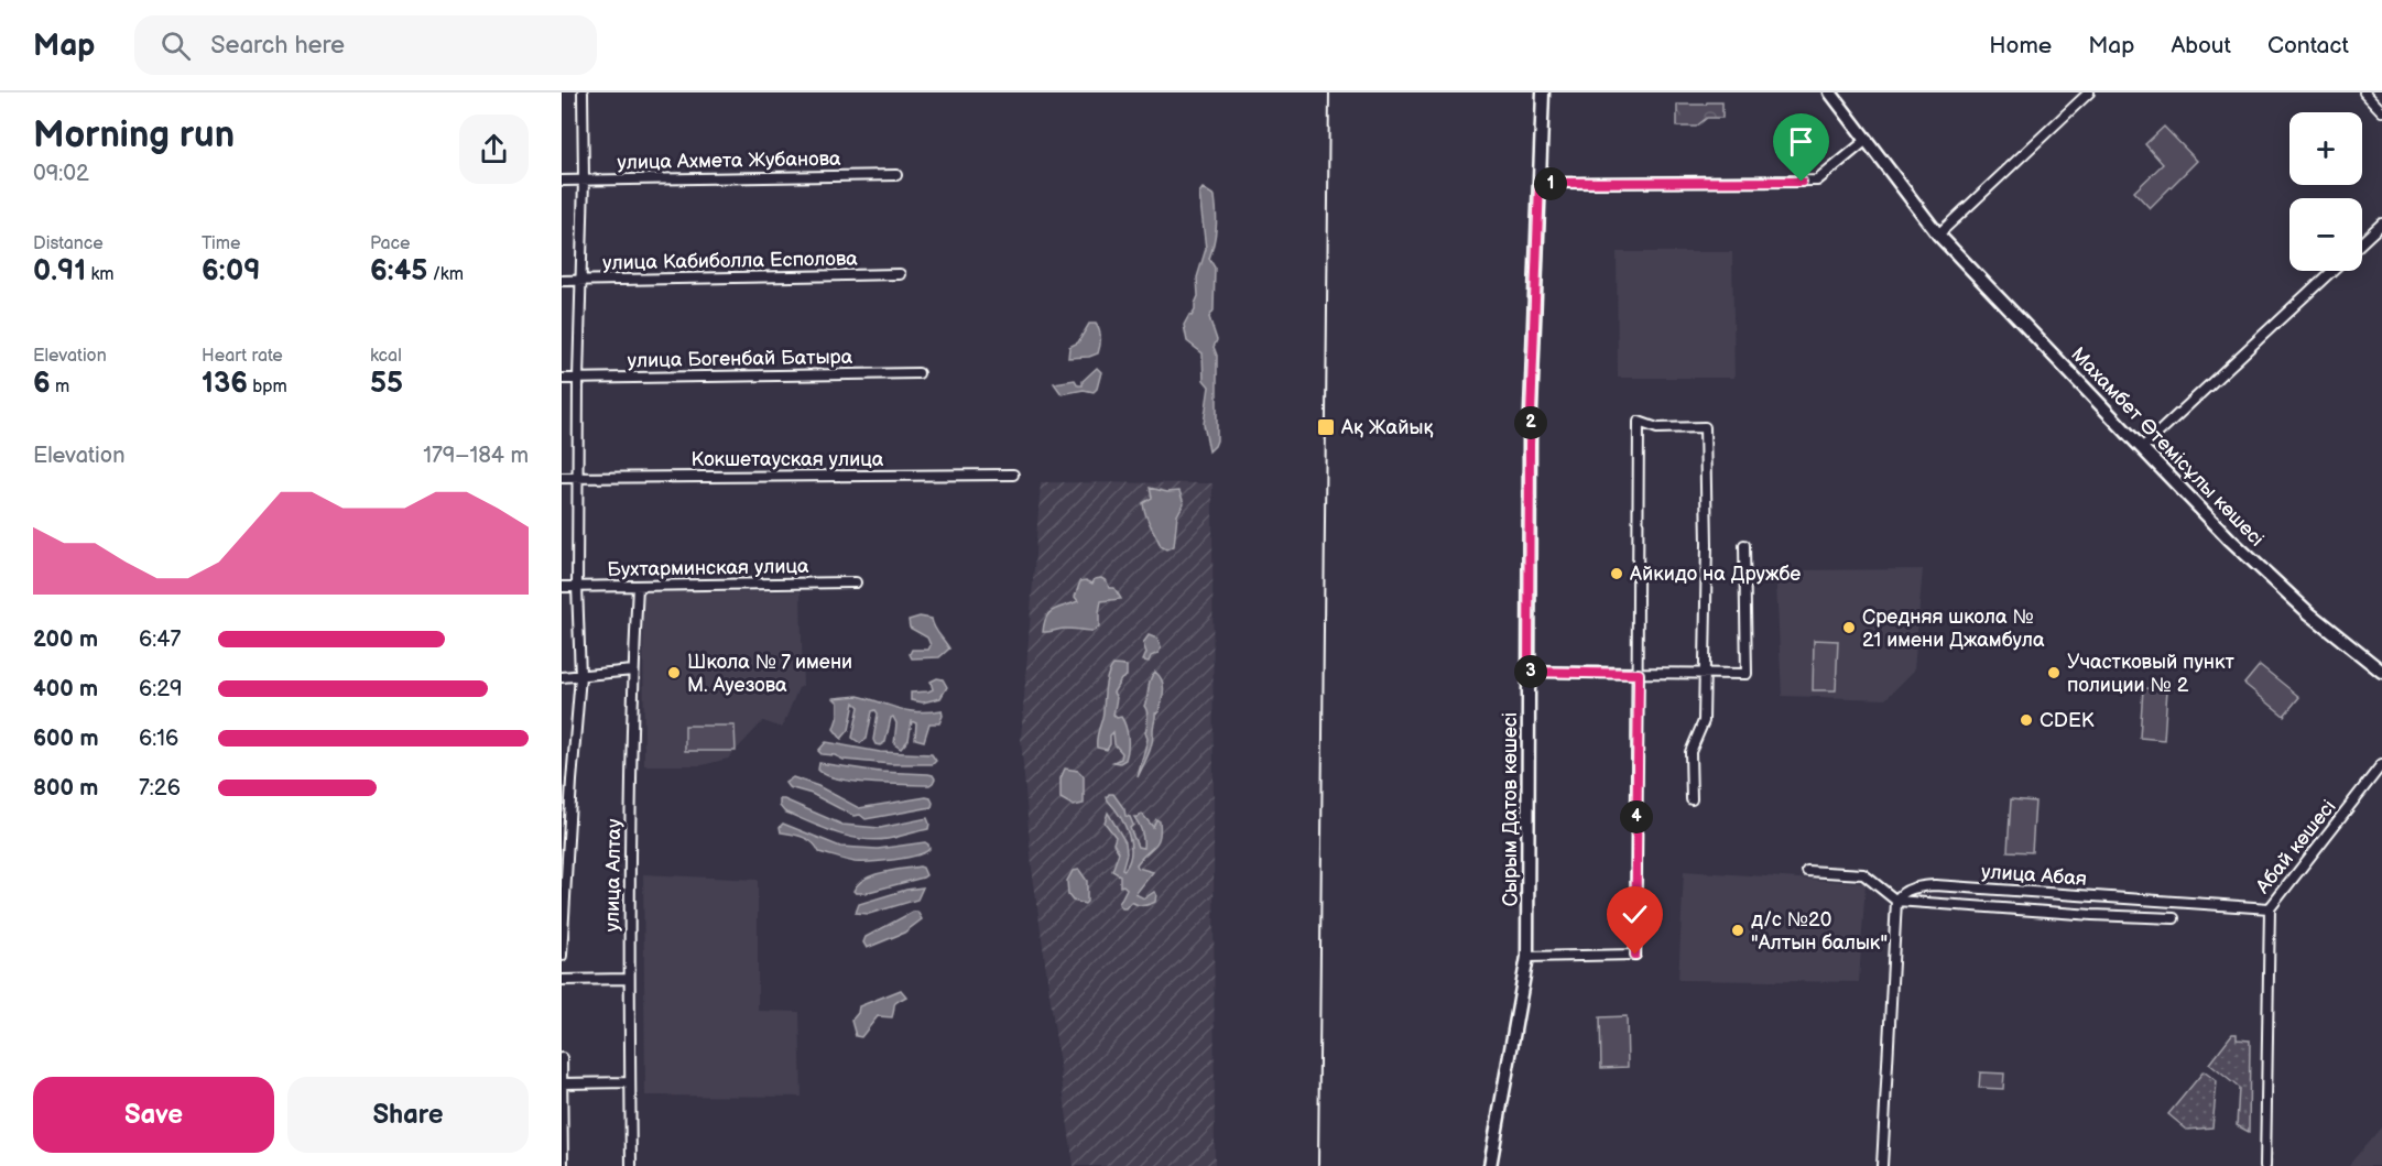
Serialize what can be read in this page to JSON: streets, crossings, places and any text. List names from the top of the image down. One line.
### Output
{"streets":{"main road":["Махамбет Өтемісұлы көшесі","Сырым Датов көшесі"],"street":["улица Ахмета Жубанова","улица Кабиболла Есполова","улица Богенбай Батыра","Кокшетауская улица","Бухтарминская улица","Абай көшесі","улица Алтау","улица Абая"]},"crossings":[["Бухтарминская улица","улица Алтау"],["Абай көшесі","улица Абая"]],"places":{"transit":["Ақ Жайық"],"other":["Айкидо на Дружбе","Средняя школа № 21 имени Джамбула","Школа № 7 имени М. Ауезова","Участковый пункт полиции № 2","CDEK","д/с №20 \"Алтын балык\""]},"page":{"header":"Map","search":"Search here","nav":["Home","Map","About","Contact"],"heading":["Morning run","09:02"],"map_buttons":["+","−"],"pins":["1","2","3","4"],"stats":[["Distance","0.91 km"],["Time","6:09"],["Pace","6:45 /km"],["Elevation","6 m"],["Heart rate","136 bpm"],["kcal","55"]],"chart":["Elevation","179–184 m"],"list":[{"name":"200 m","note":"6:47"},{"name":"400 m","note":"6:29"},{"name":"600 m","note":"6:16"},{"name":"800 m","note":"7:26"}],"buttons":["Save","Share"]}}
